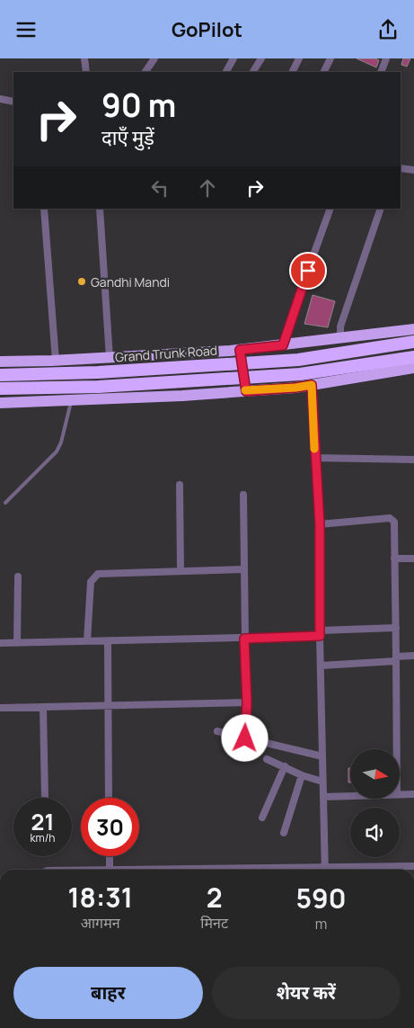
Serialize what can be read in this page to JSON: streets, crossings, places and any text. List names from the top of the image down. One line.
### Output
{"streets":{"highway":["Grand Trunk Road"]},"places":["Gandhi Mandi"],"north":"right","page":{"header":"GoPilot","turn":["90 m","दाएँ मुड़ें"],"speed":"21 km/h","limit":"30","eta":["18:31","आगमन","2","मिनट","590","m"],"buttons":["बाहर","शेयर करें"]}}
